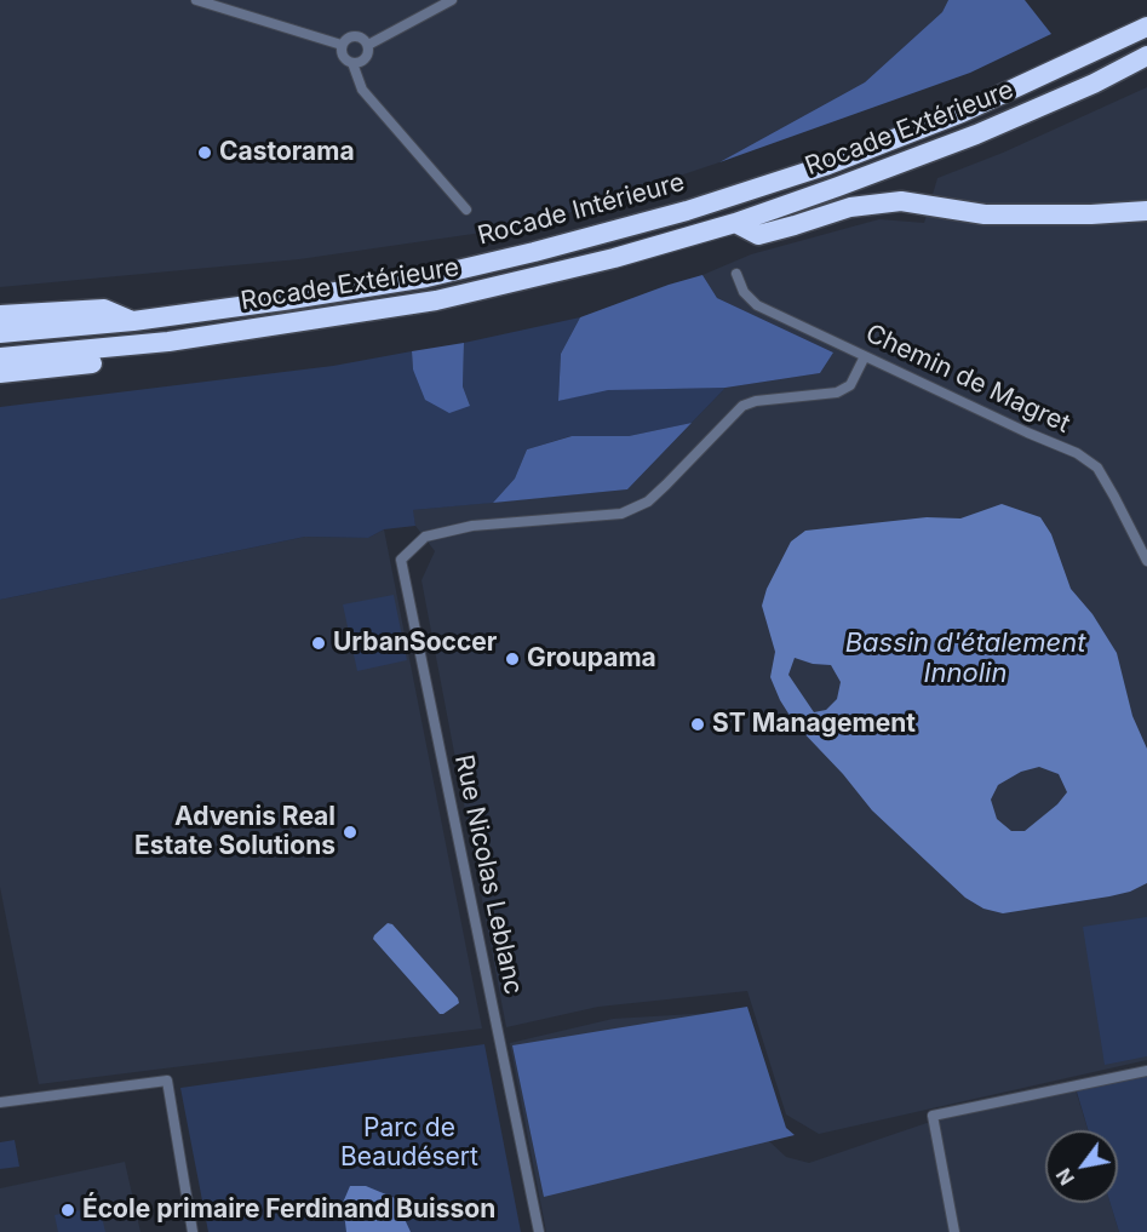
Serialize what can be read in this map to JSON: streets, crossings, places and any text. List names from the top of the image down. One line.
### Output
{"streets":{"highway":["Rocade Extérieure","Rocade Intérieure"],"street":["Chemin de Magret","Rue Nicolas Leblanc"]},"crossings":[["Chemin de Magret","Rue Nicolas Leblanc"]],"water":["Bassin d'étalement Innolin"],"parks":["Parc de Beaudésert"],"places":["Castorama","UrbanSoccer","Groupama","ST Management","Advenis Real Estate Solutions","École primaire Ferdinand Buisson"],"north":"bottom left"}
